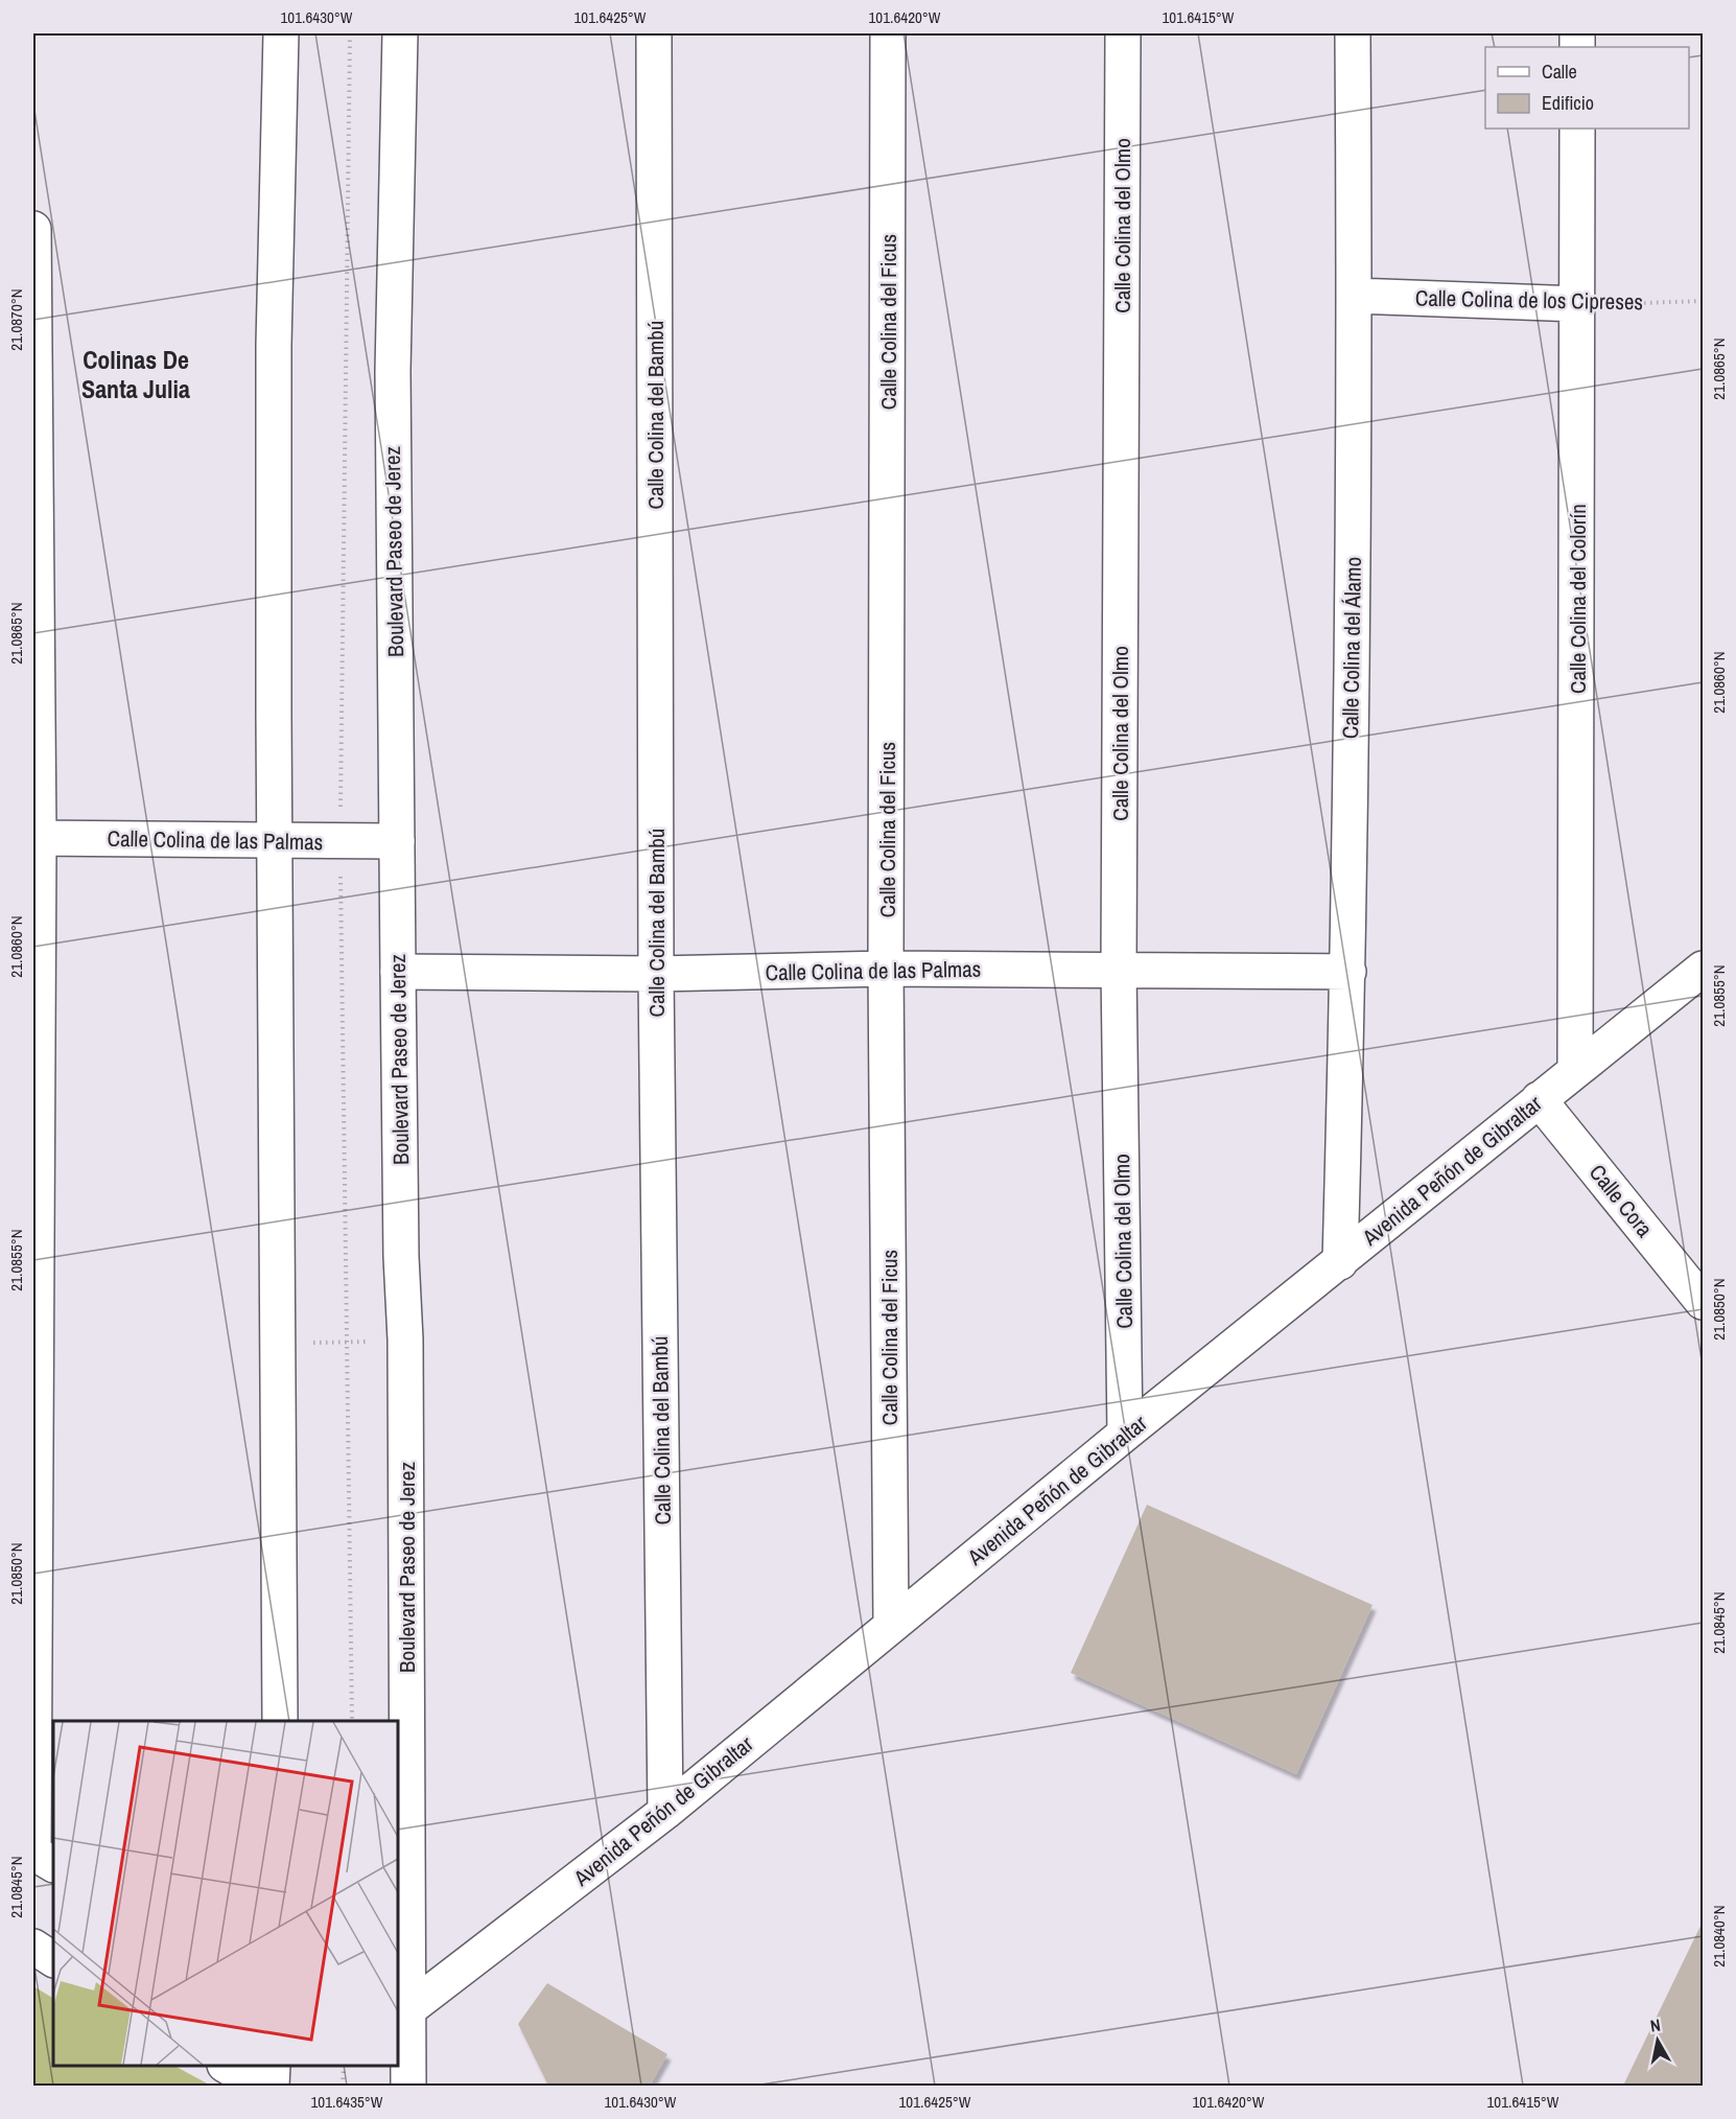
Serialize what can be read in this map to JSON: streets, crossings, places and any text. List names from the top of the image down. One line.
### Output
{"streets":{"street":["Calle Colina del Olmo","Calle Colina de los Cipreses","Calle Colina del Ficus","Calle Colina del Bambú","Boulevard Paseo de Jerez","Calle Colina del Colorín","Calle Colina del Álamo","Calle Colina de las Palmas","Avenida Peñón de Gibraltar","Calle Cora"]},"crossings":[["Calle Colina del Olmo","Calle Colina de las Palmas"],["Calle Colina del Olmo","Avenida Peñón de Gibraltar"],["Calle Colina de los Cipreses","Calle Colina del Colorín"],["Calle Colina de los Cipreses","Calle Colina del Álamo"],["Calle Colina del Ficus","Calle Colina de las Palmas"],["Calle Colina del Ficus","Avenida Peñón de Gibraltar"],["Calle Colina del Bambú","Calle Colina de las Palmas"],["Calle Colina del Bambú","Avenida Peñón de Gibraltar"],["Boulevard Paseo de Jerez","Calle Colina de las Palmas"],["Boulevard Paseo de Jerez","Avenida Peñón de Gibraltar"],["Calle Colina del Colorín","Avenida Peñón de Gibraltar"],["Calle Colina del Álamo","Calle Colina de las Palmas"],["Calle Colina del Álamo","Avenida Peñón de Gibraltar"],["Avenida Peñón de Gibraltar","Calle Cora"]],"districts":["Colinas De Santa Julia"],"legend":["Calle","Edificio"],"north":"top","coordinates":["101.6430°W","101.6425°W","101.6420°W","101.6415°W","21.0870°N","21.0865°N","21.0860°N","21.0855°N","21.0850°N","21.0845°N","21.0840°N","101.6435°W"]}
